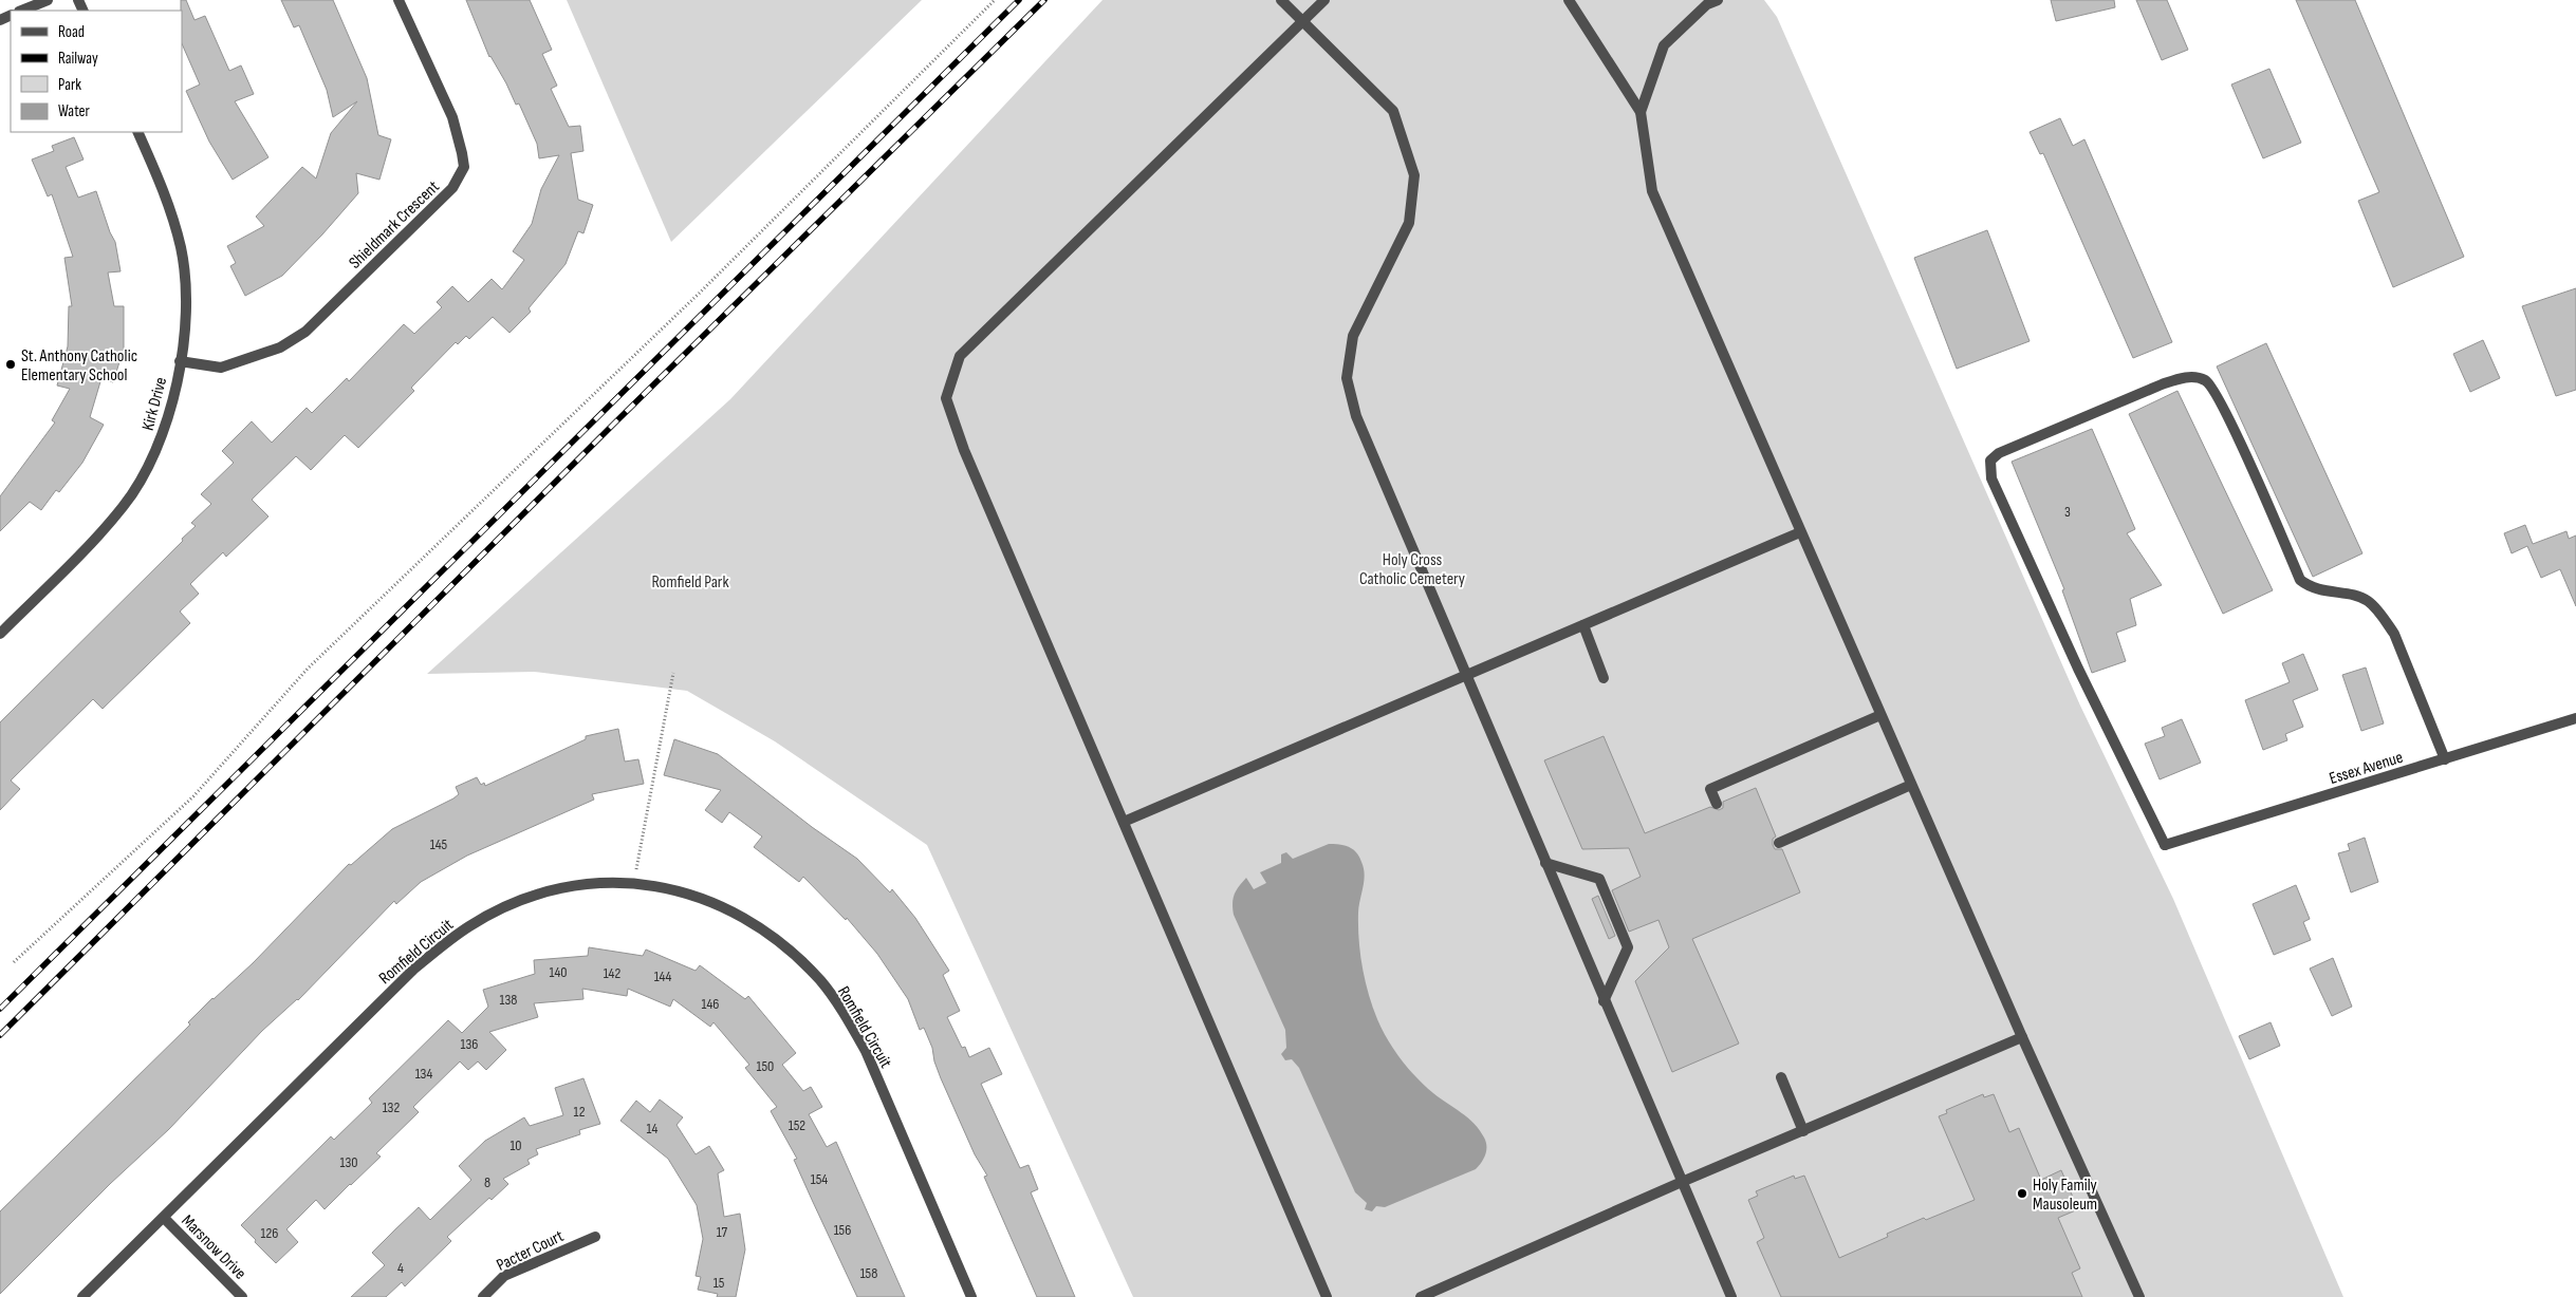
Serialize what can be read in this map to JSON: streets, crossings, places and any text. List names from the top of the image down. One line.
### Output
{"streets":{"street":["Shieldmark Crescent","Kirk Drive","Essex Avenue","Romfield Circuit","Marsnow Drive","Pacter Court"]},"crossings":[["Shieldmark Crescent","Kirk Drive"],["Romfield Circuit","Marsnow Drive"]],"parks":["Holy Cross Catholic Cemetery","Romfield Park"],"places":["St. Anthony Catholic Elementary School","Holy Family Mausoleum"],"house_numbers":["3","145","140","142","144","138","146","136","150","134","132","12","152","14","10","130","154","8","156","17","126","4","158","15"],"legend":["Road","Railway","Park","Water"]}
